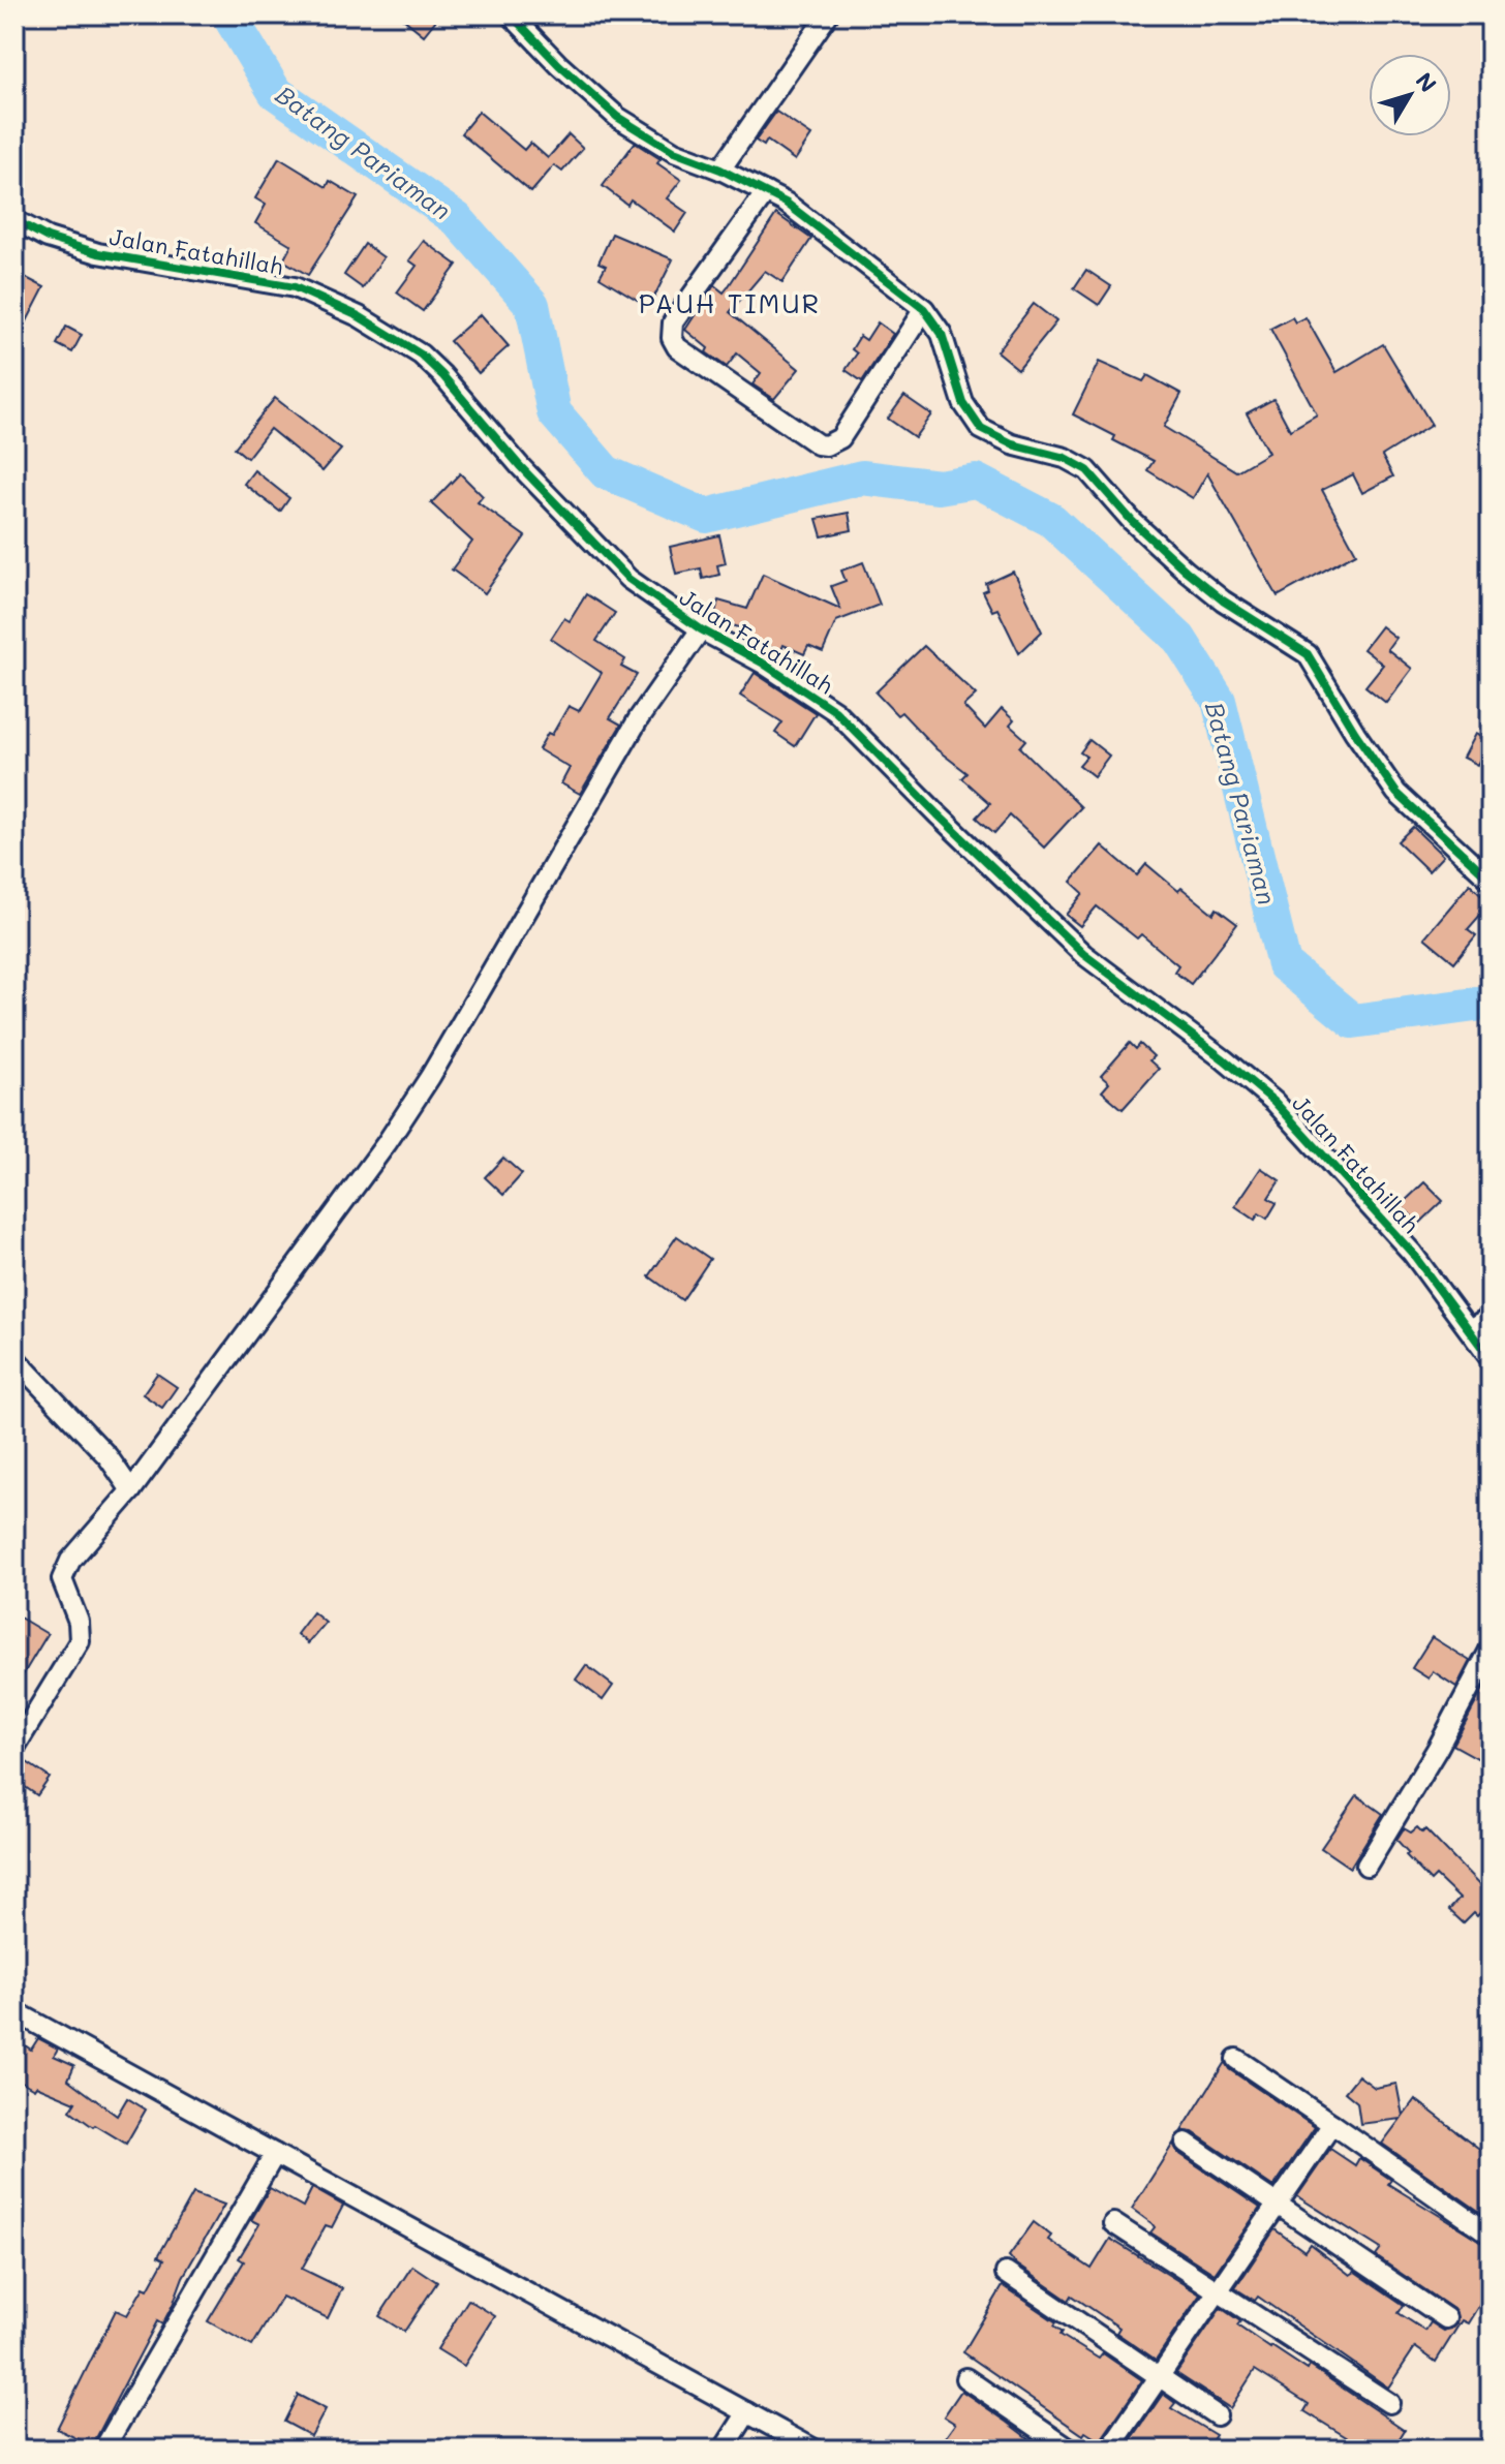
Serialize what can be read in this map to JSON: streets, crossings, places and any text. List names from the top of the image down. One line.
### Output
{"streets":{"street":["Jalan Fatahillah"]},"districts":["PAUH TIMUR"],"water":["Batang Pariaman"],"north":"top right"}
